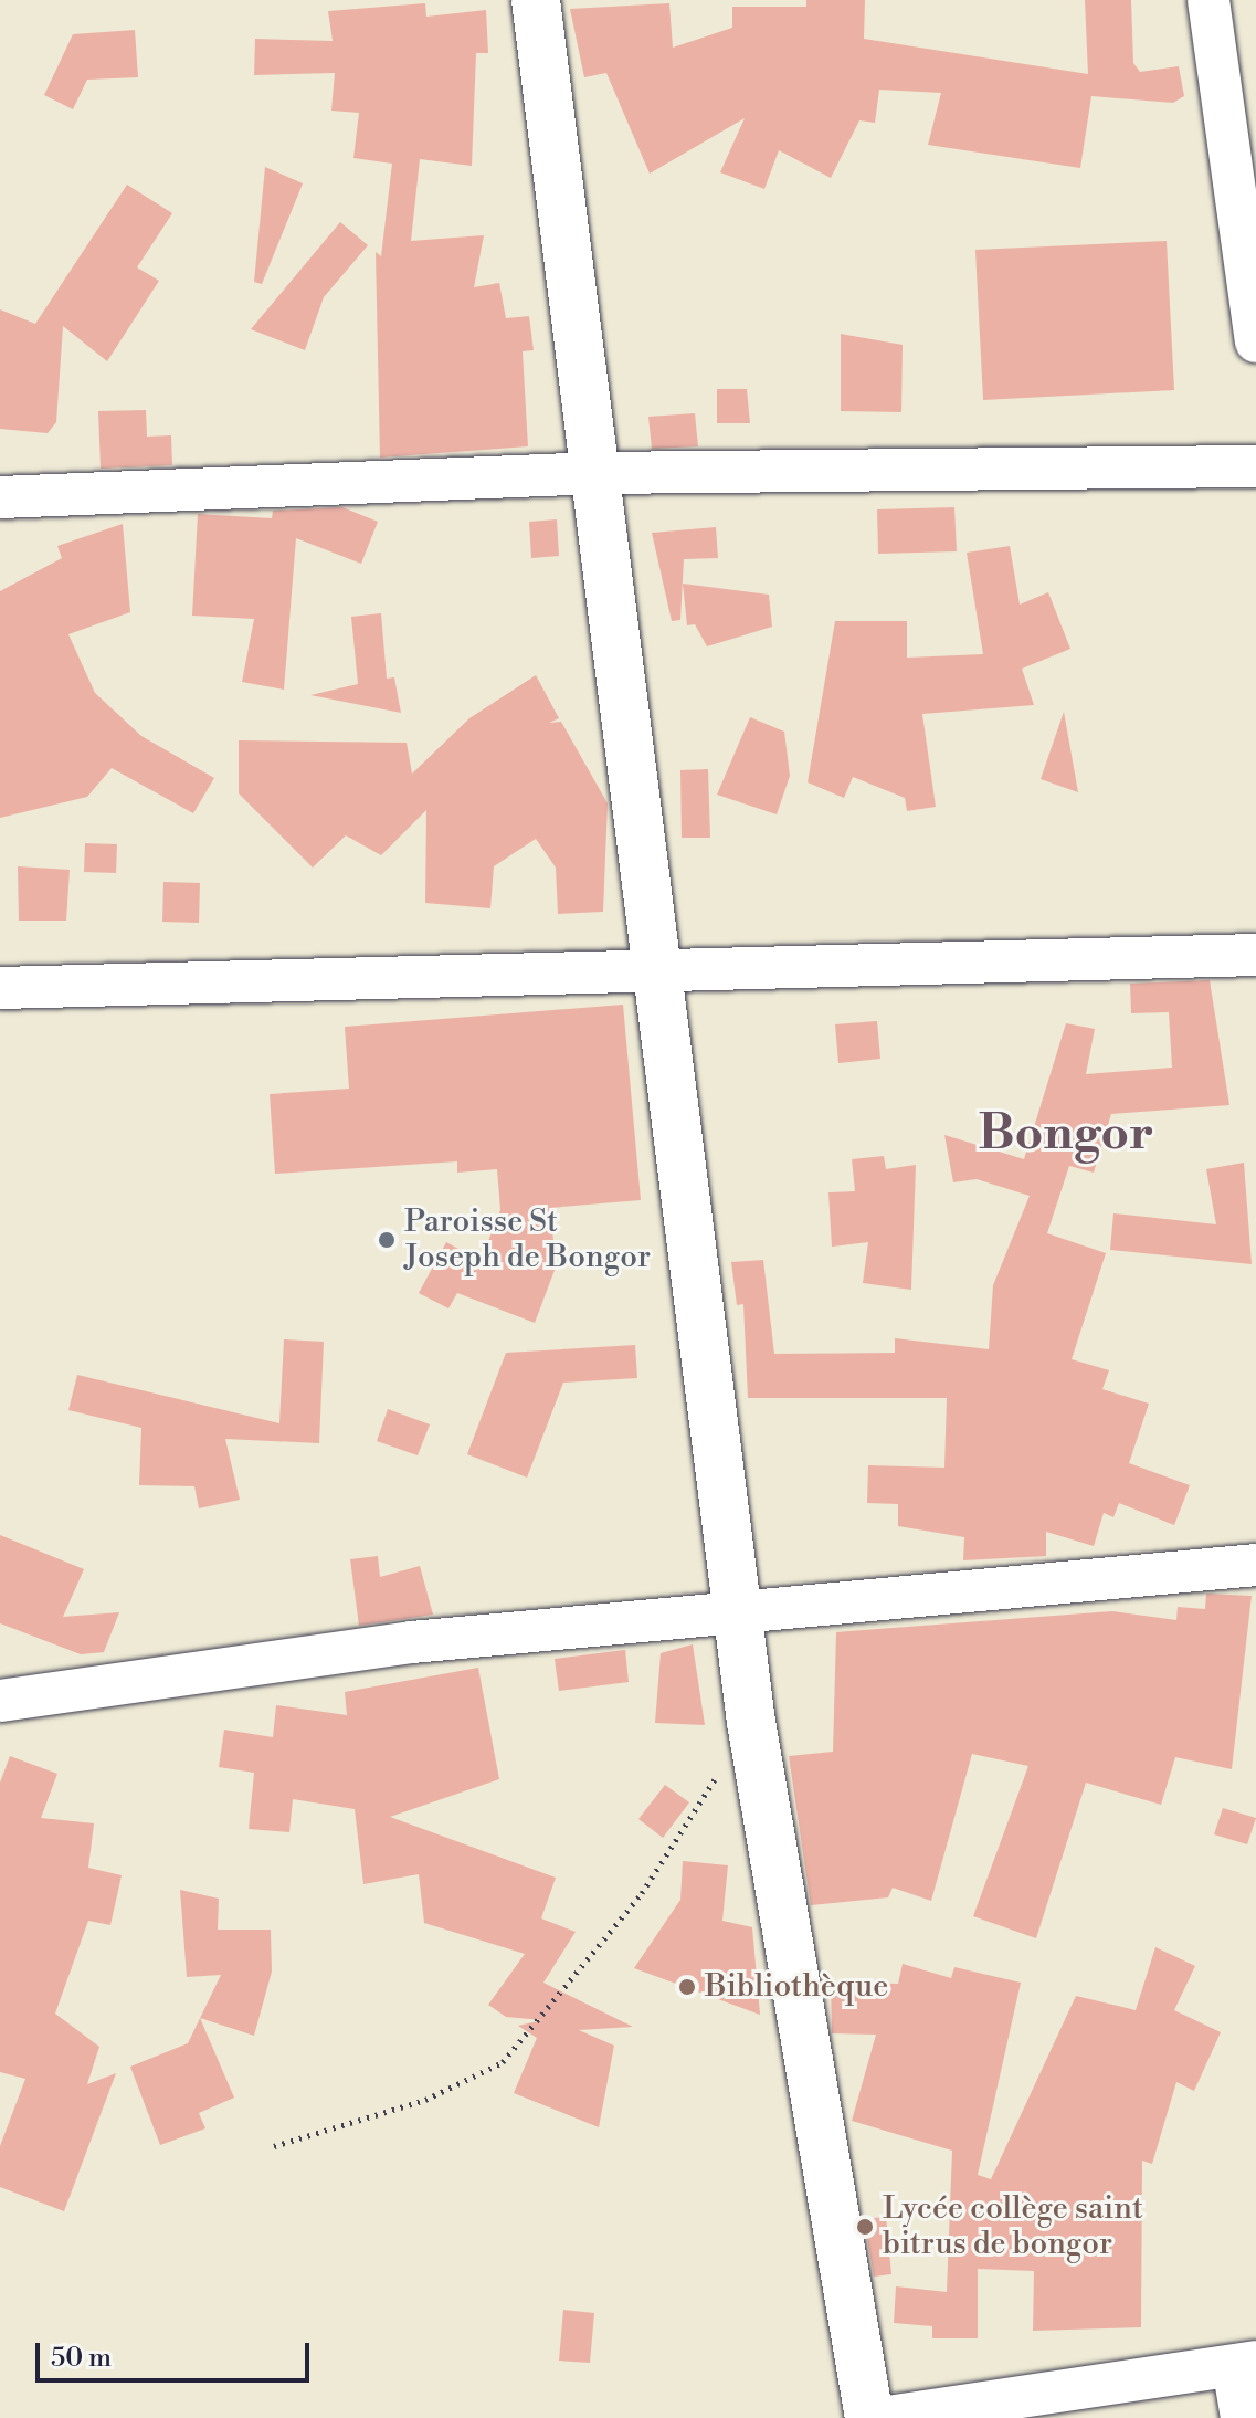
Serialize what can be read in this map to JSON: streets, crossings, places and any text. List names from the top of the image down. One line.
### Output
{"districts":["Bongor"],"places":["Paroisse St Joseph de Bongor","Bibliothèque","Lycée collège saint bitrus de bongor"],"scale_bar":"50 m"}
